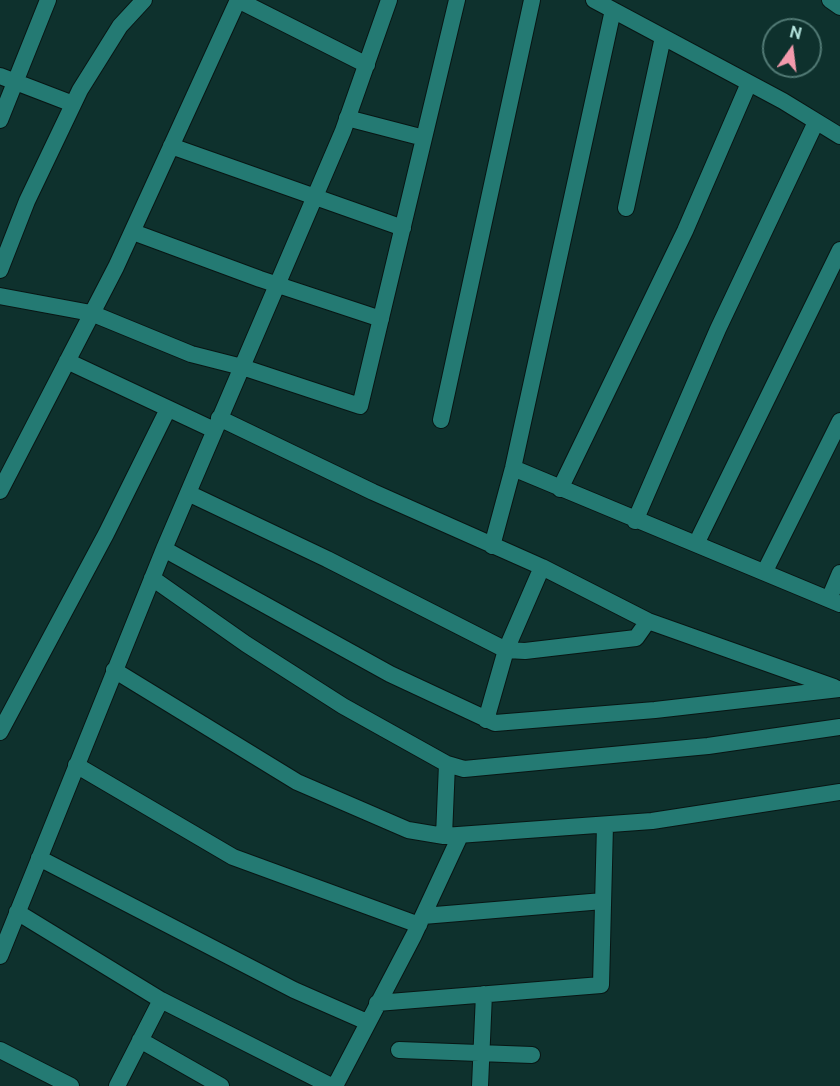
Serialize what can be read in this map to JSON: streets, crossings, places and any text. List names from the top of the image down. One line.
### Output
{"north":"top"}
